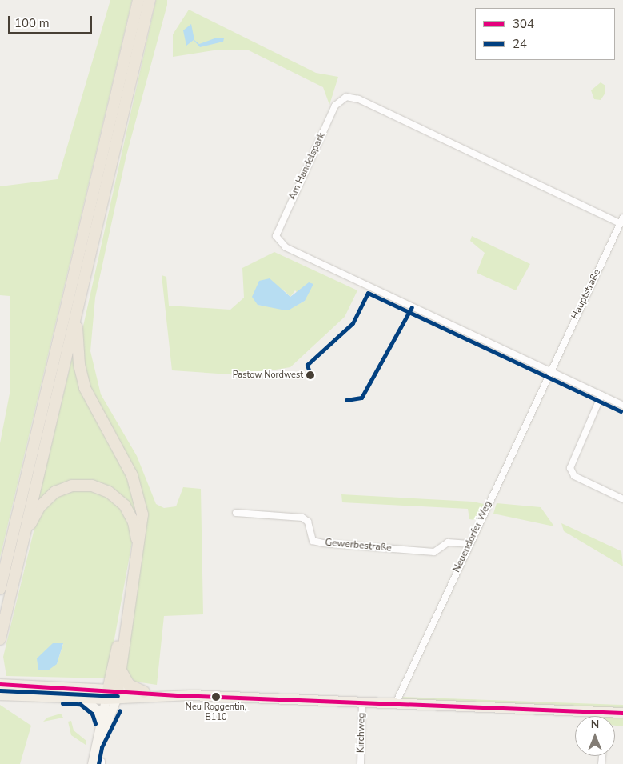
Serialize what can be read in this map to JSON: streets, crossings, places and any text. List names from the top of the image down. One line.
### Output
{"streets":{"street":["Am Handelspark","Hauptstraße","Neuendorfer Weg","Gewerbestraße","Kirchweg"]},"crossings":[["Am Handelspark","Hauptstraße"],["Am Handelspark","Neuendorfer Weg"],["Hauptstraße","Neuendorfer Weg"],["Neuendorfer Weg","Gewerbestraße"]],"places":["Pastow Nordwest","Neu Roggentin, B110"],"lines":["transit line 24","transit line 304"],"legend":["304","24"],"scale_bar":"100 m","north":"top"}
